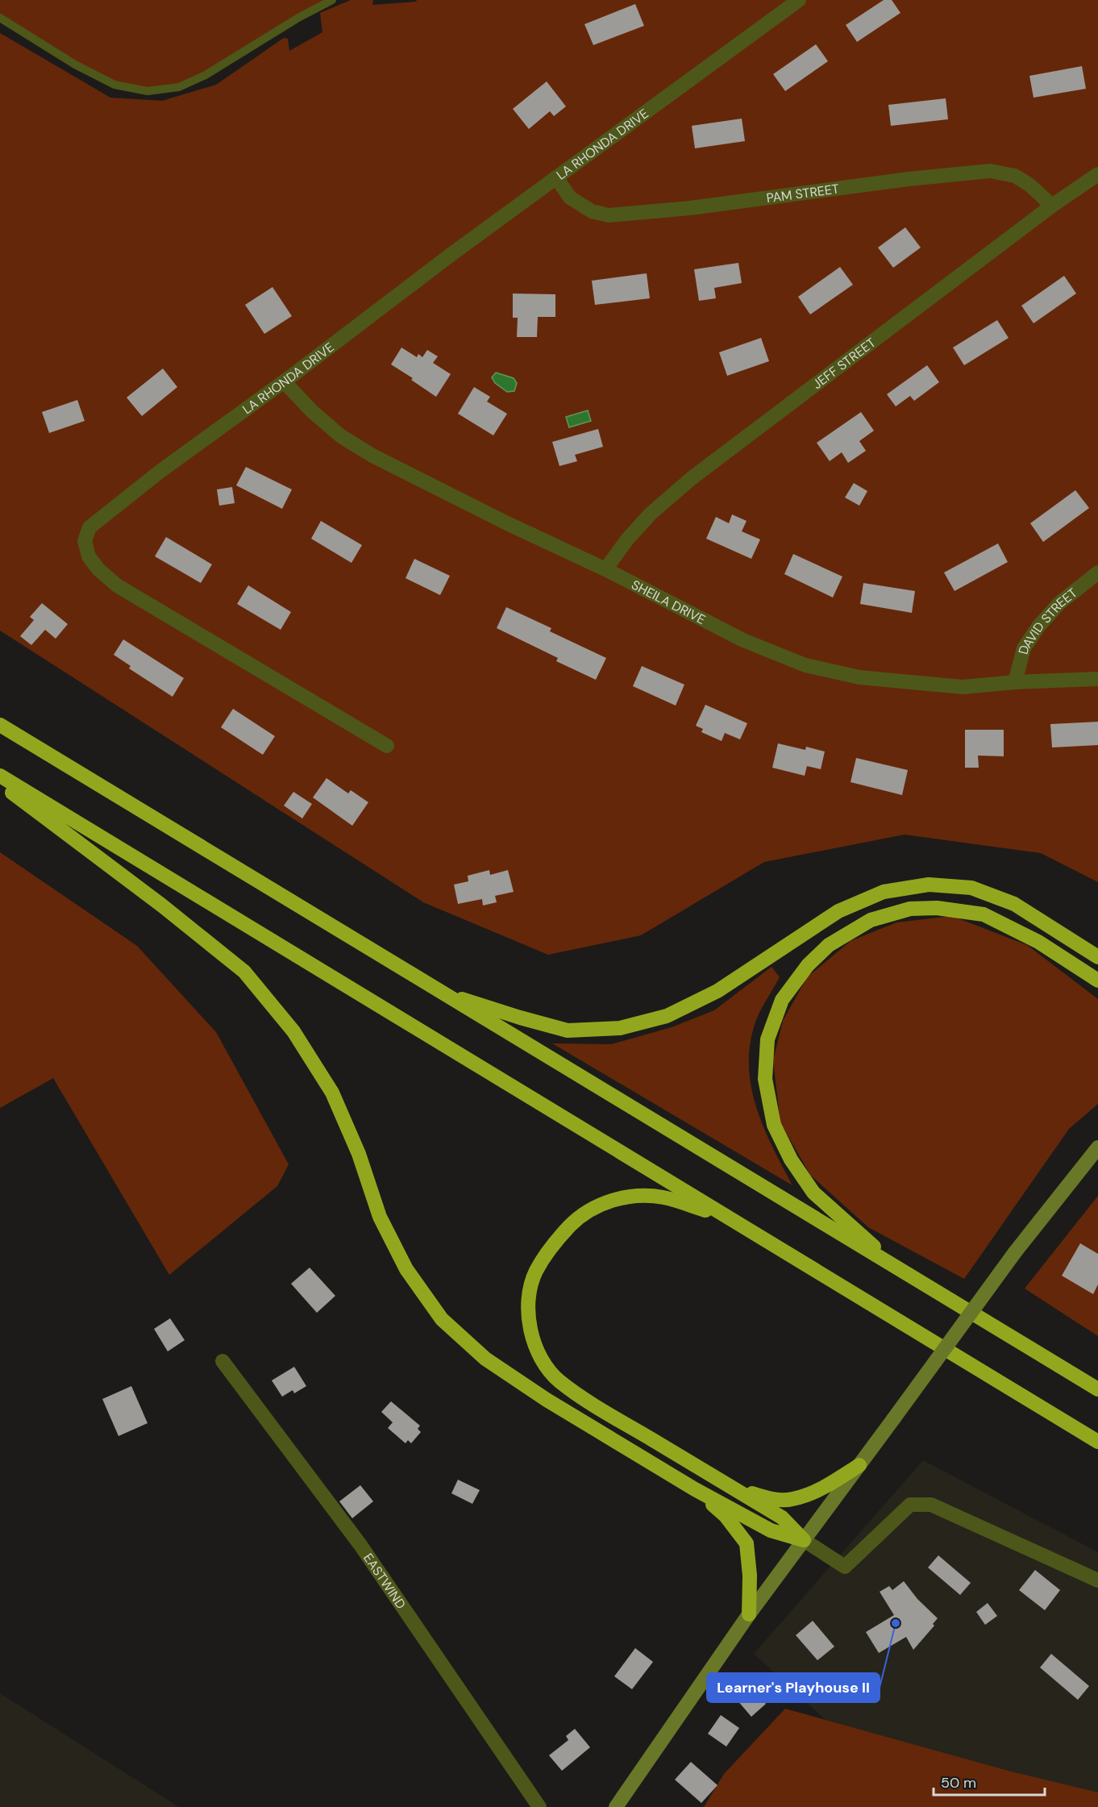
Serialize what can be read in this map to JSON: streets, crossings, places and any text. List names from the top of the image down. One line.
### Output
{"streets":{"street":["LA RHONDA DRIVE","PAM STREET","JEFF STREET","SHEILA DRIVE","DAVID STREET","EASTWIND"]},"crossings":[["LA RHONDA DRIVE","PAM STREET"],["LA RHONDA DRIVE","SHEILA DRIVE"],["PAM STREET","JEFF STREET"],["JEFF STREET","SHEILA DRIVE"],["SHEILA DRIVE","DAVID STREET"]],"places":["Learner's Playhouse II"],"scale_bar":"50 m"}
